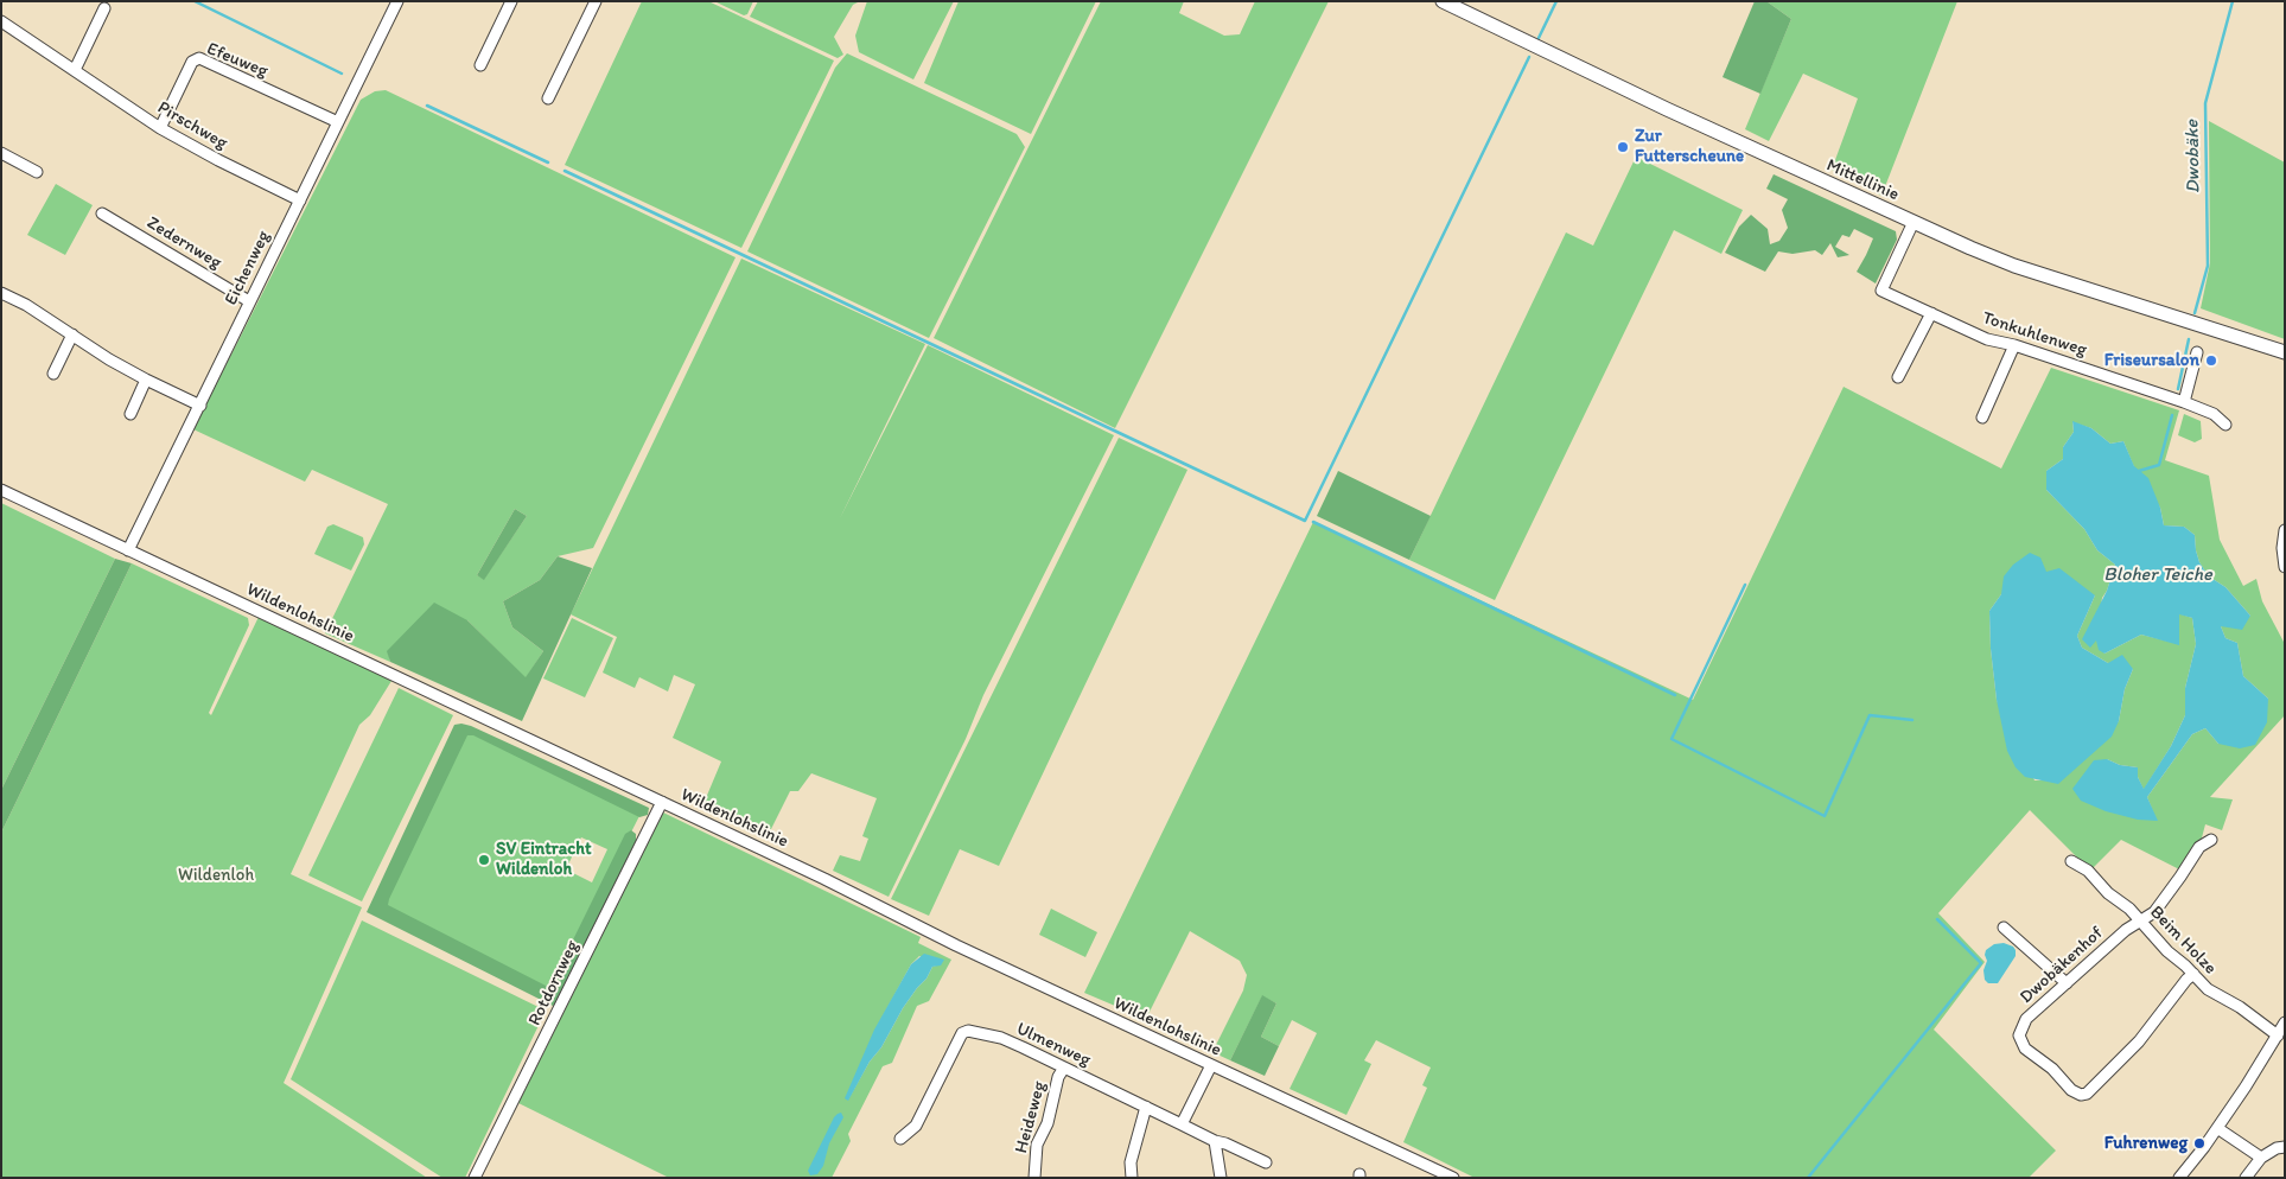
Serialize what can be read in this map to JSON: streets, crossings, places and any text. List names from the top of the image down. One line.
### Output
{"streets":{"street":["Efeuweg","Pirschweg","Mittellinie","Zedernweg","Eichenweg","Tonkuhlenweg","Wildenlohslinie","Beim Holze","Dwobäkenhof","Rotdornweg","Ulmenweg","Heideweg"]},"crossings":[["Efeuweg","Pirschweg"],["Efeuweg","Eichenweg"],["Pirschweg","Eichenweg"],["Mittellinie","Tonkuhlenweg"],["Zedernweg","Eichenweg"],["Eichenweg","Wildenlohslinie"],["Wildenlohslinie","Rotdornweg"],["Beim Holze","Dwobäkenhof"],["Ulmenweg","Heideweg"]],"water":["Dwobäke","Bloher Teiche"],"parks":["Wildenloh"],"places":["Zur Futterscheune","Friseursalon","SV Eintracht Wildenloh","Fuhrenweg"]}
